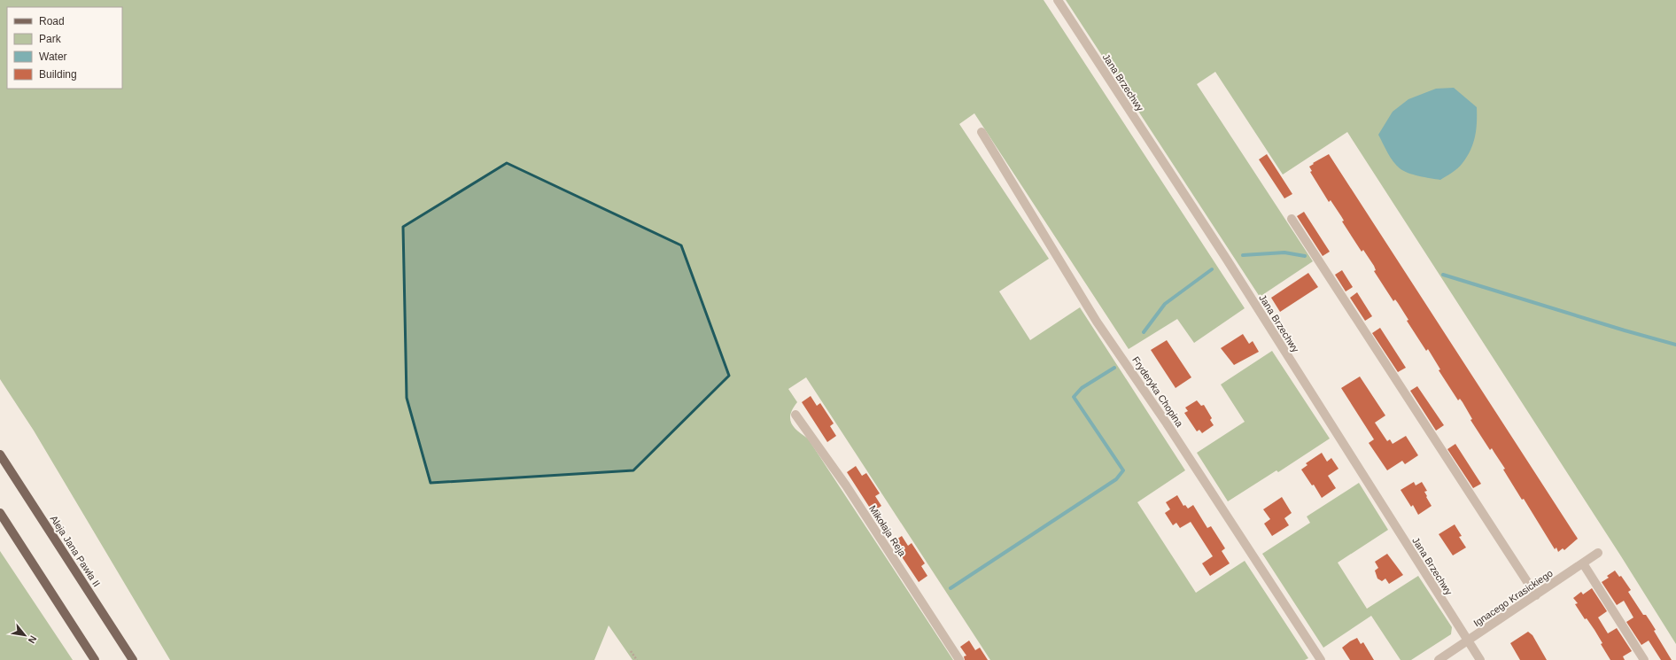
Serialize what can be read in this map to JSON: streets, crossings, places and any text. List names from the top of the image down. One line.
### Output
{"streets":{"main road":["Aleja Jana Pawła II"],"street":["Jana Brzechwy","Fryderyka Chopina","Mikołaja Reja","Ignacego Krasickiego"]},"crossings":[["Jana Brzechwy","Ignacego Krasickiego"]],"legend":["Road","Park","Water","Building"],"north":"bottom right"}
